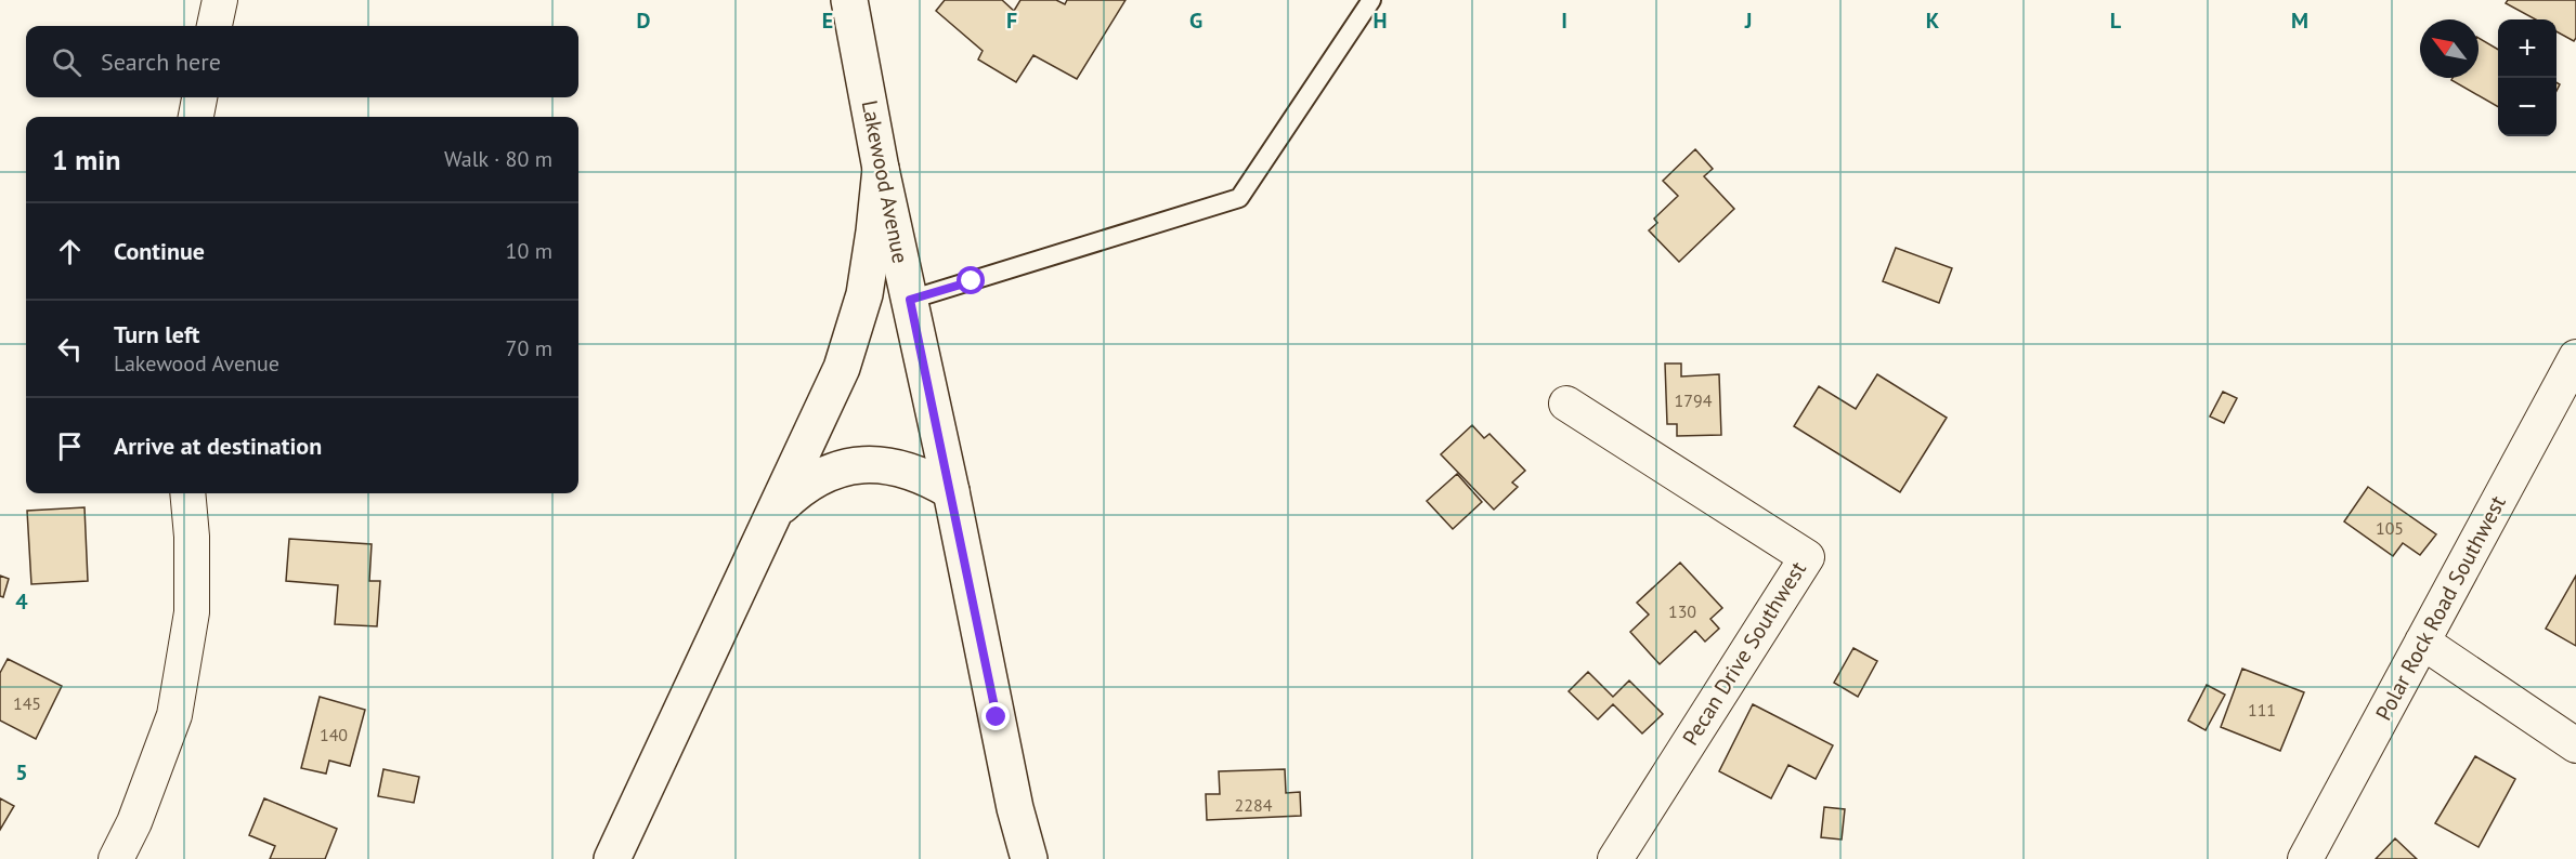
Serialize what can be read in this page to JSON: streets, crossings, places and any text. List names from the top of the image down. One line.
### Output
{"streets":{"main road":["Lakewood Avenue"],"street":["Polar Rock Road Southwest","Pecan Drive Southwest"]},"house_numbers":["1794","105","130","145","111","140","2284"],"north":"top left","page":{"map_buttons":["+","−"],"search":"Search here","heading":["1 min","Walk · 80 m"],"list":[["Continue","10 m"],["Turn left","Lakewood Avenue","70 m"],"Arrive at destination"]},"grid":{"columns":["D","E","F","G","H","I","J","K","L","M"],"rows":["4","5"]}}
